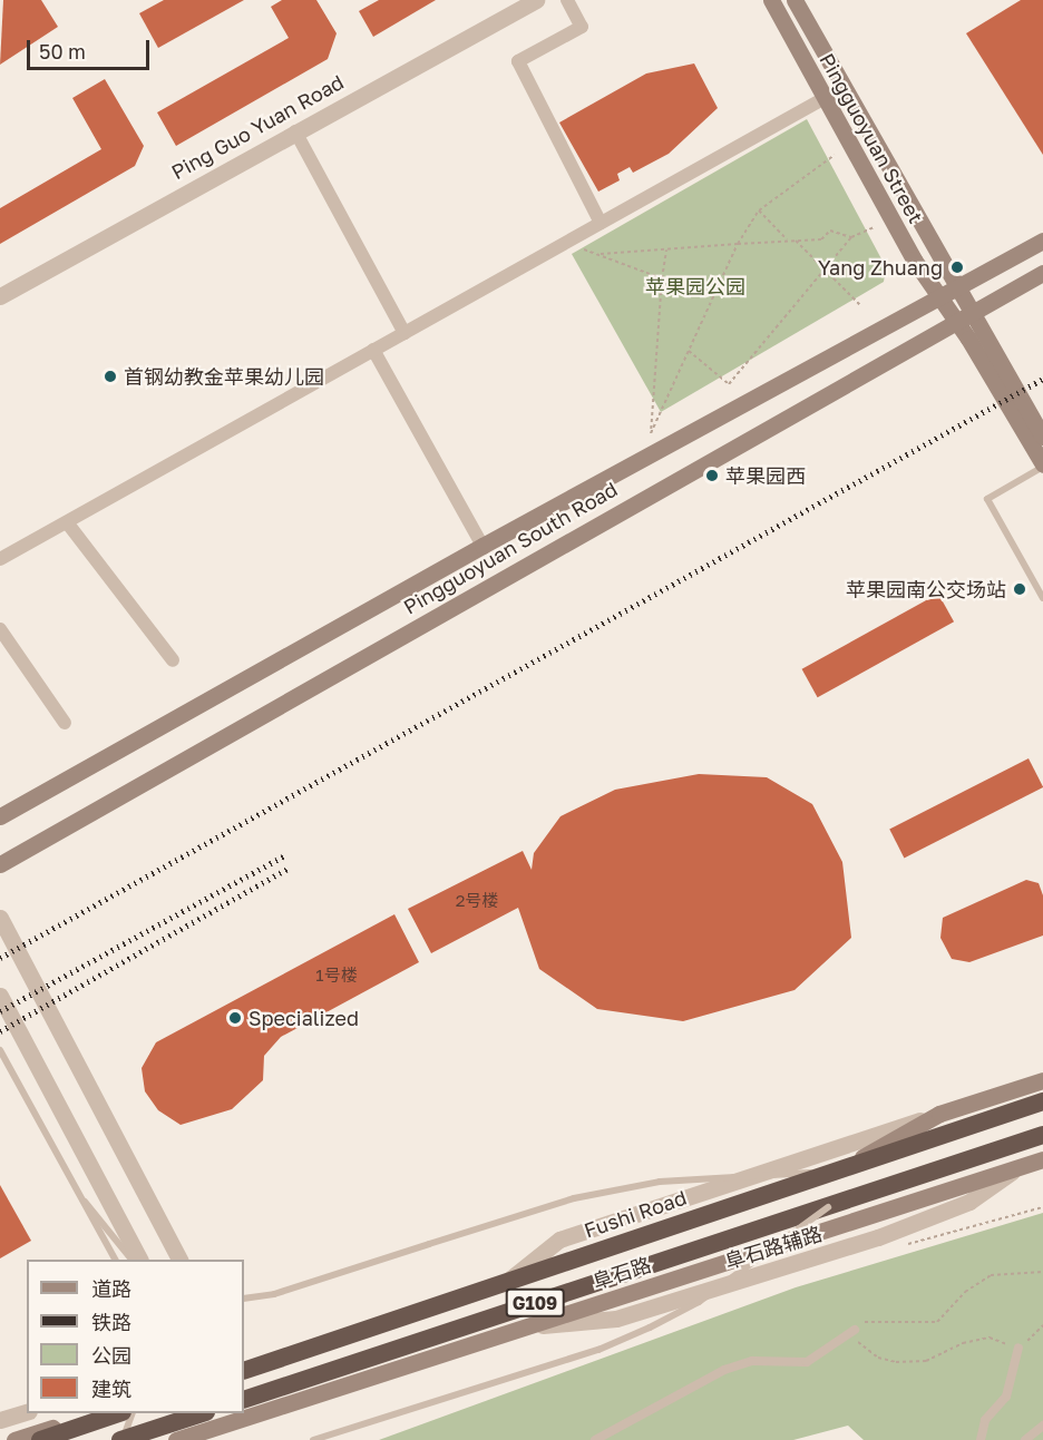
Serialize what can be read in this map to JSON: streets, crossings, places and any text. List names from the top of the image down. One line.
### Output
{"streets":{"highway":["Fushi Road","G109"],"main road":["Pingguoyuan Street","Pingguoyuan South Road","阜石路"],"street":["Ping Guo Yuan Road","阜石路辅路"]},"crossings":[["Pingguoyuan Street","Pingguoyuan South Road"],["阜石路辅路","阜石路"]],"parks":["苹果园公园"],"places":["Yang Zhuang","首钢幼教金苹果幼儿园","苹果园西","苹果园南公交场站","Specialized"],"house_numbers":["2号楼","1号楼"],"legend":["道路","铁路","公园","建筑"],"scale_bar":"50 m"}
